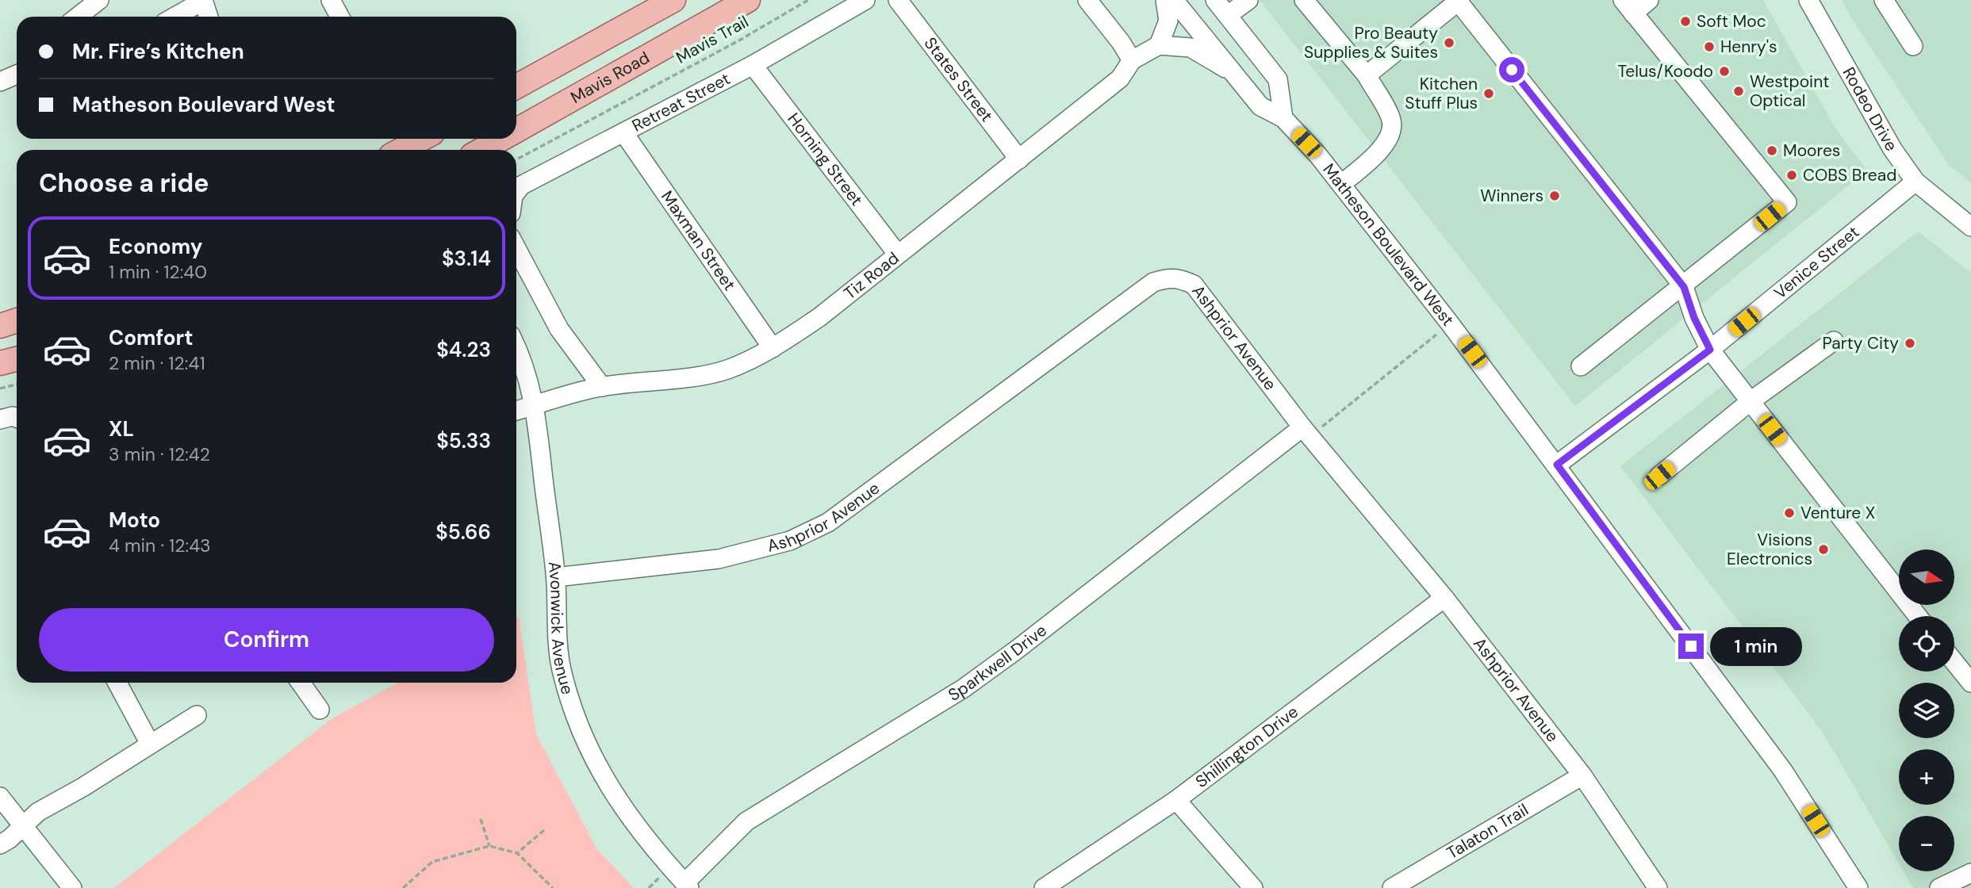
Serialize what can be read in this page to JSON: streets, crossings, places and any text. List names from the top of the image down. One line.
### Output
{"streets":{"main road":["Mavis Road"],"street":["States Street","Retreat Street","Rodeo Drive","Horning Street","Maxman Street","Matheson Boulevard West","Venice Street","Tiz Road","Ashprior Avenue","Avonwick Avenue","Sparkwell Drive","Shillington Drive","Talaton Trail"],"path":["Mavis Trail"]},"crossings":[["States Street","Tiz Road"],["Retreat Street","Horning Street"],["Retreat Street","Maxman Street"],["Rodeo Drive","Venice Street"],["Horning Street","Tiz Road"],["Maxman Street","Tiz Road"],["Matheson Boulevard West","Venice Street"],["Tiz Road","Avonwick Avenue"],["Ashprior Avenue","Avonwick Avenue"],["Ashprior Avenue","Sparkwell Drive"],["Ashprior Avenue","Shillington Drive"],["Ashprior Avenue","Talaton Trail"],["Avonwick Avenue","Sparkwell Drive"]],"places":["Soft Moc","Pro Beauty Supplies & Suites","Henry's","Telus/Koodo","Westpoint Optical","Kitchen Stuff Plus","Moores","COBS Bread","Winners","Party City","Venture X","Visions Electronics"],"north":"right","page":{"banner":["Mr. Fire’s Kitchen","Matheson Boulevard West"],"heading":"Choose a ride","list":[{"name":"Economy","note":"1 min · 12:40","value":"$3.14"},{"name":"Comfort","note":"2 min · 12:41","value":"$4.23"},{"name":"XL","note":"3 min · 12:42","value":"$5.33"},{"name":"Moto","note":"4 min · 12:43","value":"$5.66"}],"map_buttons":["+","−"],"buttons":"Confirm","bubble":"1 min"}}
